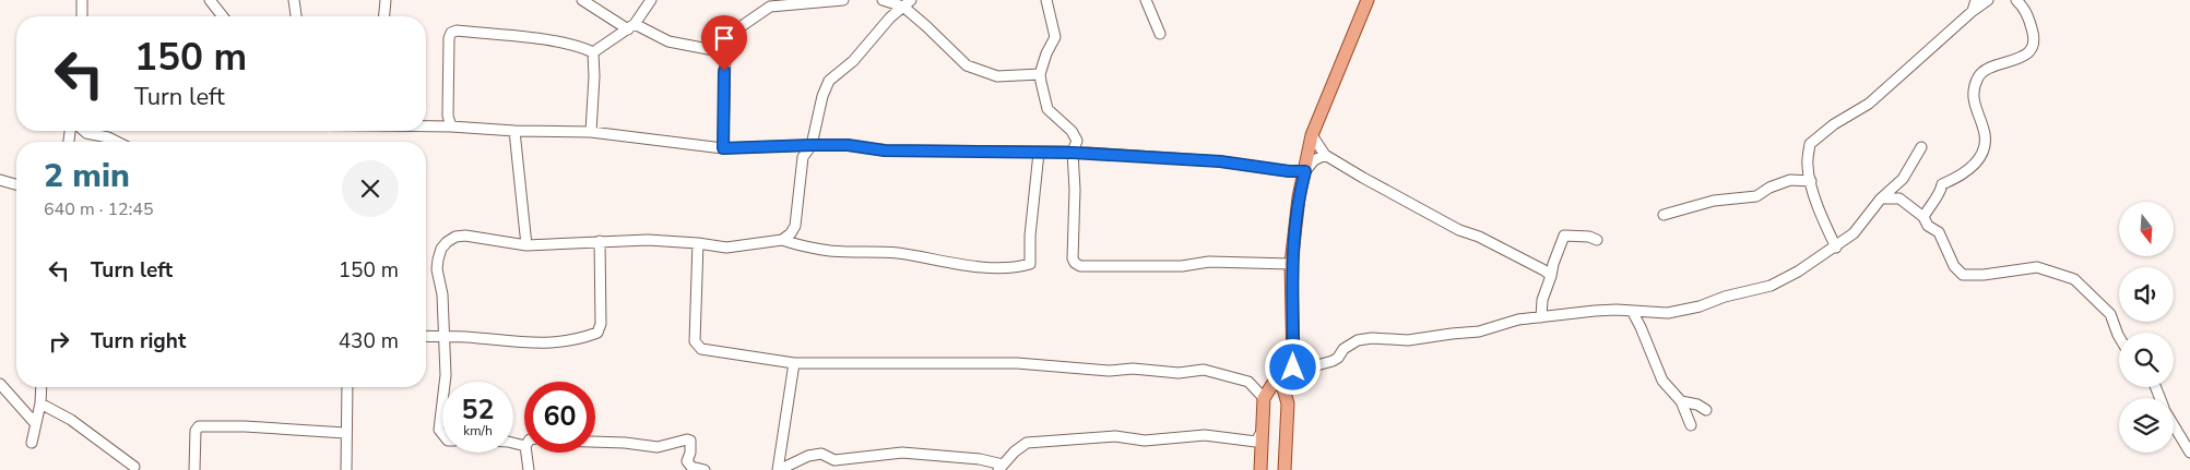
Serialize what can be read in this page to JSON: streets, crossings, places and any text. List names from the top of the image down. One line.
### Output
{"north":"bottom","page":{"turn":["150 m","Turn left"],"heading":["2 min","640 m · 12:45"],"list":[{"name":"Turn left","value":"150 m"},{"name":"Turn right","value":"430 m"}],"speed":"52 km/h","limit":"60"}}
